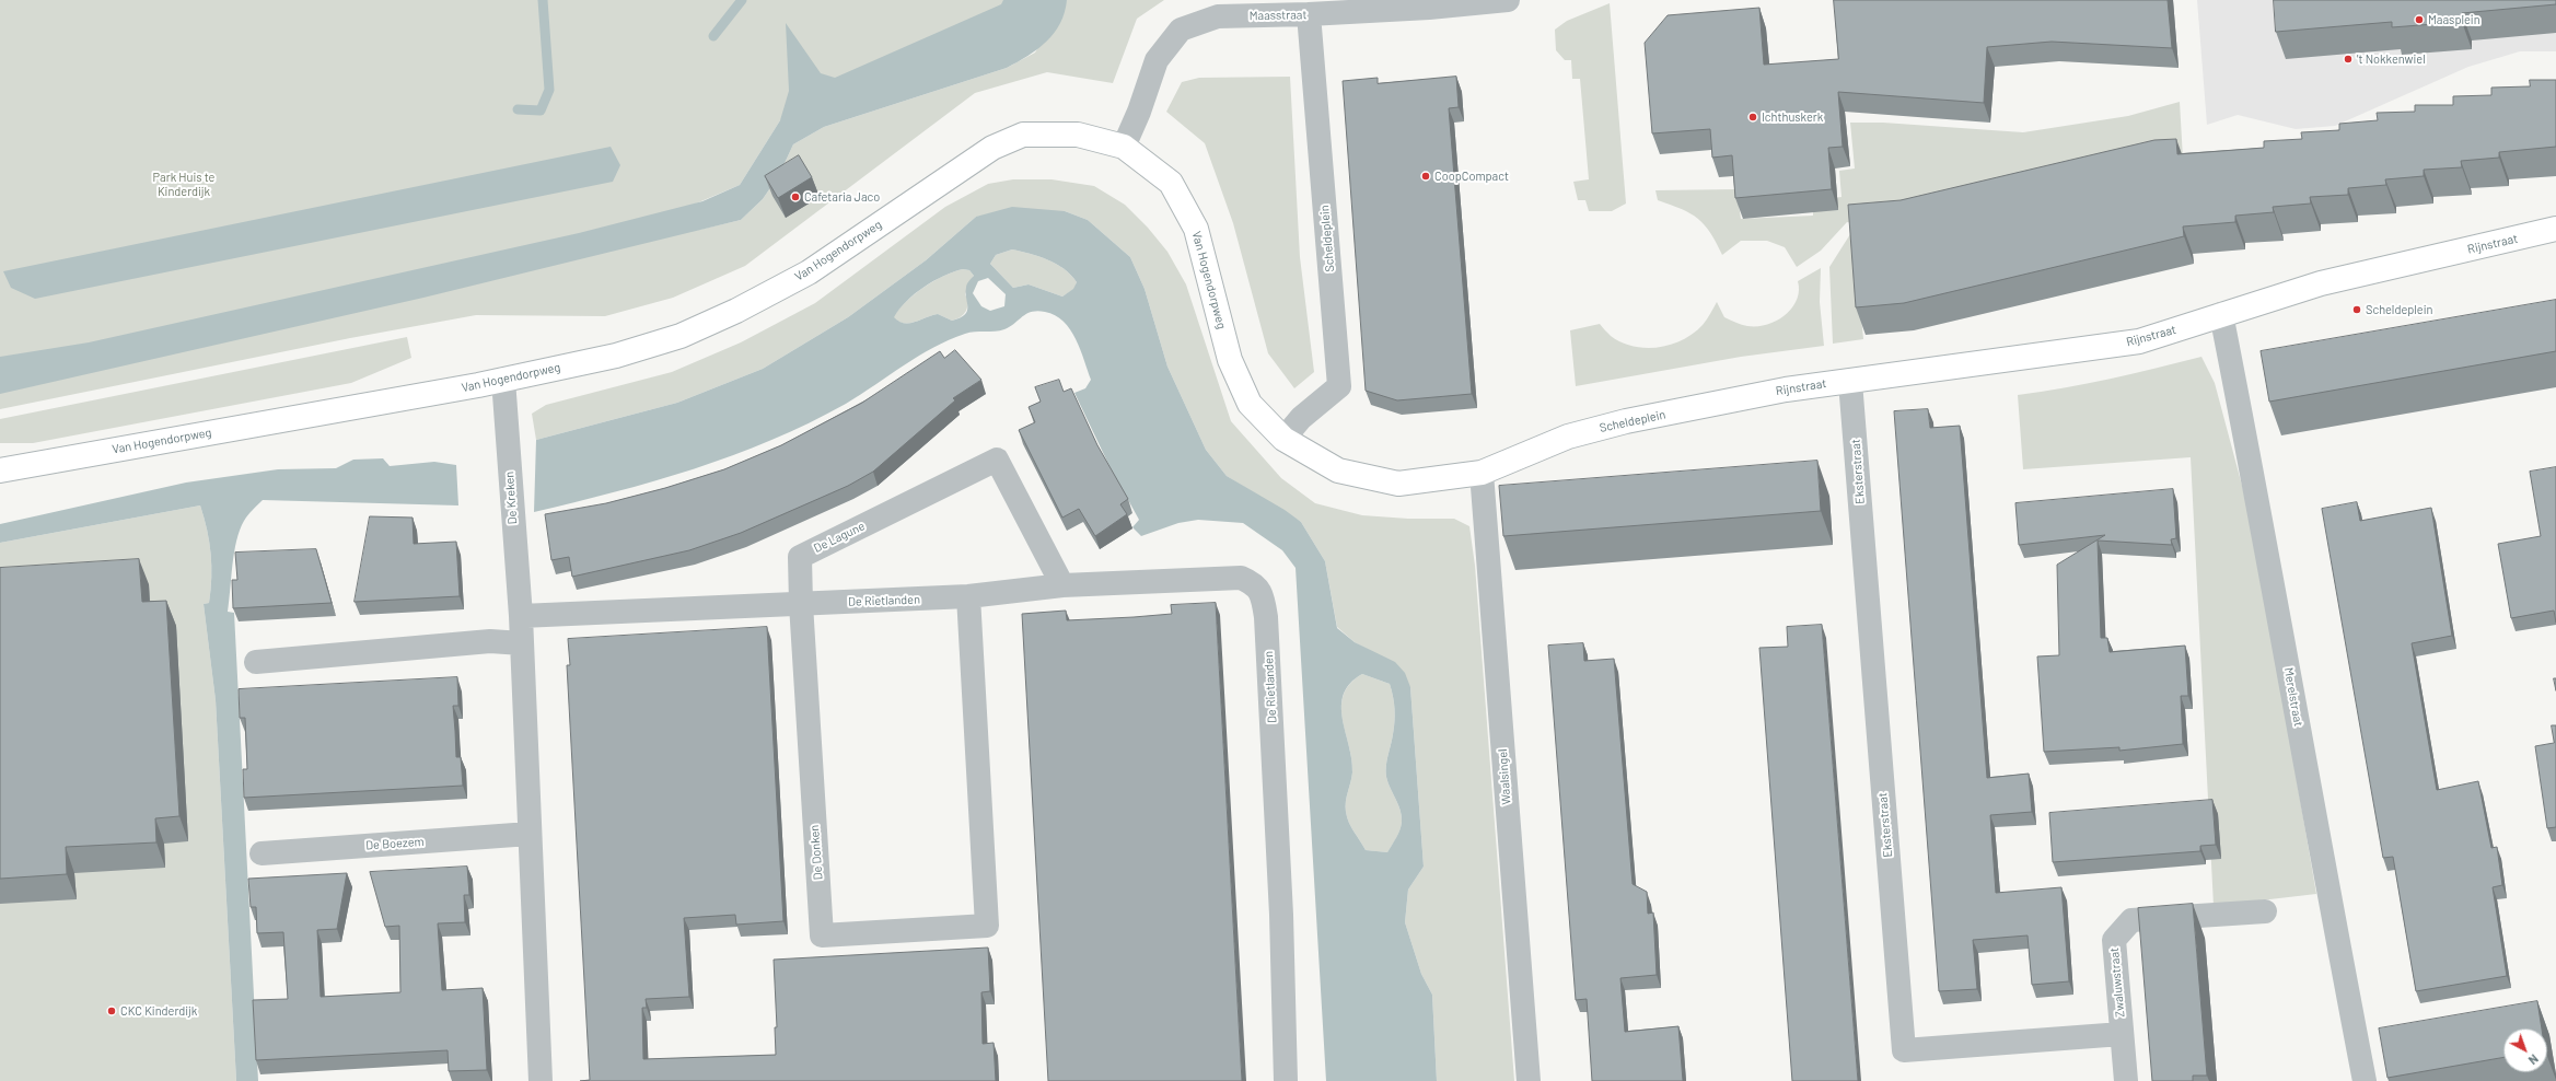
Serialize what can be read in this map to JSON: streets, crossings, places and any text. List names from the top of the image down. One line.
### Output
{"streets":{"street":["Maasstraat","Scheldeplein","Rijnstraat","Van Hogendorpweg","Eksterstraat","De Kreken","De Lagune","De Rietlanden","Merelstraat","Waalsingel","De Boezem","De Donken","Zwaluwstraat"]},"crossings":[["Maasstraat","Scheldeplein"],["Maasstraat","Van Hogendorpweg"],["Scheldeplein","Rijnstraat"],["Scheldeplein","Van Hogendorpweg"],["Scheldeplein","Waalsingel"],["Rijnstraat","Eksterstraat"],["Rijnstraat","Merelstraat"],["Van Hogendorpweg","De Kreken"],["Van Hogendorpweg","Waalsingel"],["Eksterstraat","Zwaluwstraat"],["De Lagune","De Rietlanden"],["De Lagune","De Donken"],["De Rietlanden","De Donken"]],"parks":["Park Huis te Kinderdijk"],"places":["Maasplein","'t Nokkenwiel","Ichthuskerk","CoopCompact","Cafetaria Jaco","Scheldeplein","CKC Kinderdijk"],"north":"bottom right"}
